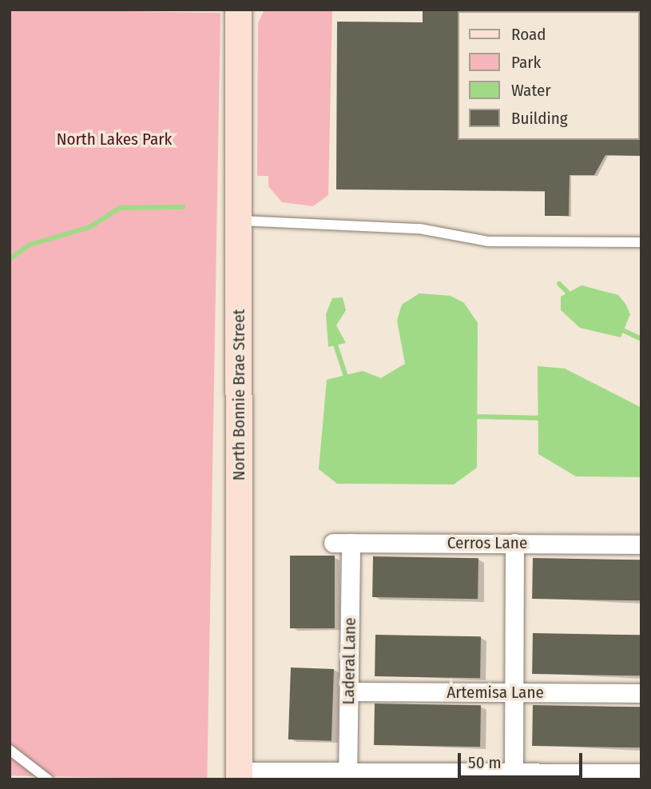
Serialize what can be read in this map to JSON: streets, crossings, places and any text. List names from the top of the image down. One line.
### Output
{"streets":{"main road":["North Bonnie Brae Street"],"street":["Cerros Lane","Laderal Lane","Artemisa Lane"]},"crossings":[["Cerros Lane","Laderal Lane"],["Laderal Lane","Artemisa Lane"]],"parks":["North Lakes Park"],"legend":["Road","Park","Water","Building"],"scale_bar":"50 m"}
